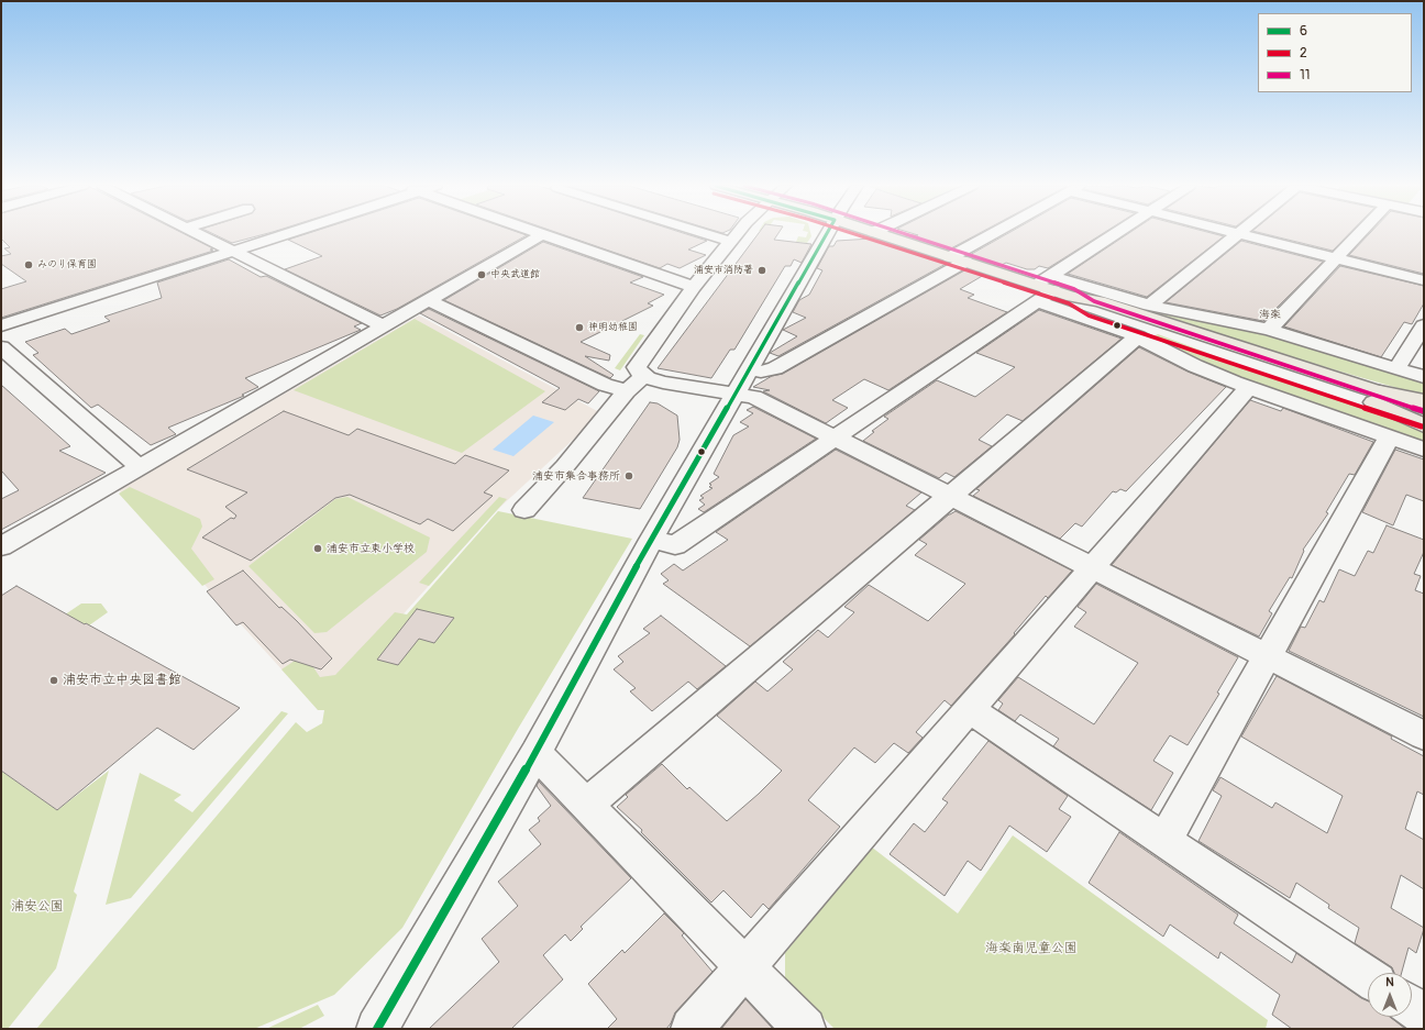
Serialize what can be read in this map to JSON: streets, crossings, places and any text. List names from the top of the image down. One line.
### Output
{"districts":["海楽"],"parks":["浦安公園","海楽南児童公園"],"places":["みのり保育園","浦安市消防署","中央武道館","神明幼稚園","浦安市集合事務所","浦安市立東小学校","浦安市立中央図書館"],"lines":["transit line 6","transit line 2","transit line 11"],"legend":["6","2","11"],"north":"top"}
